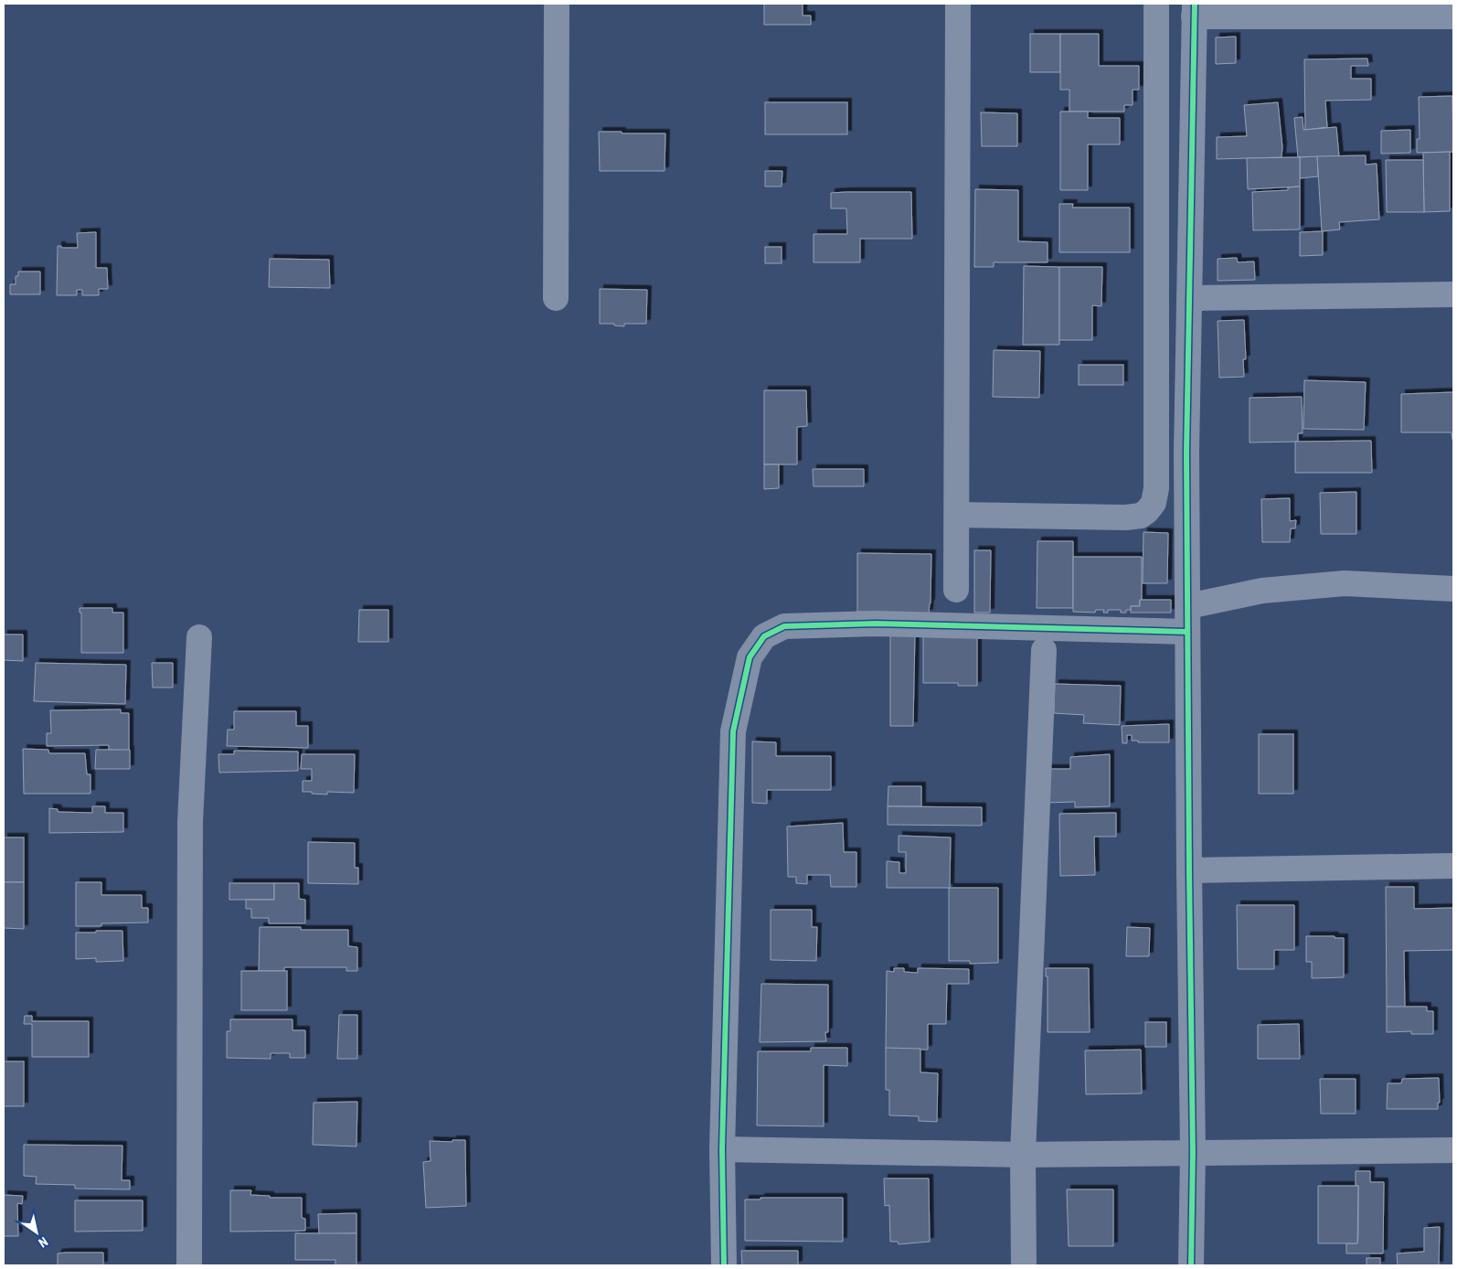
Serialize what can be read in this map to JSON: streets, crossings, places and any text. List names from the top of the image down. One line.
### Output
{"north":"bottom right"}
